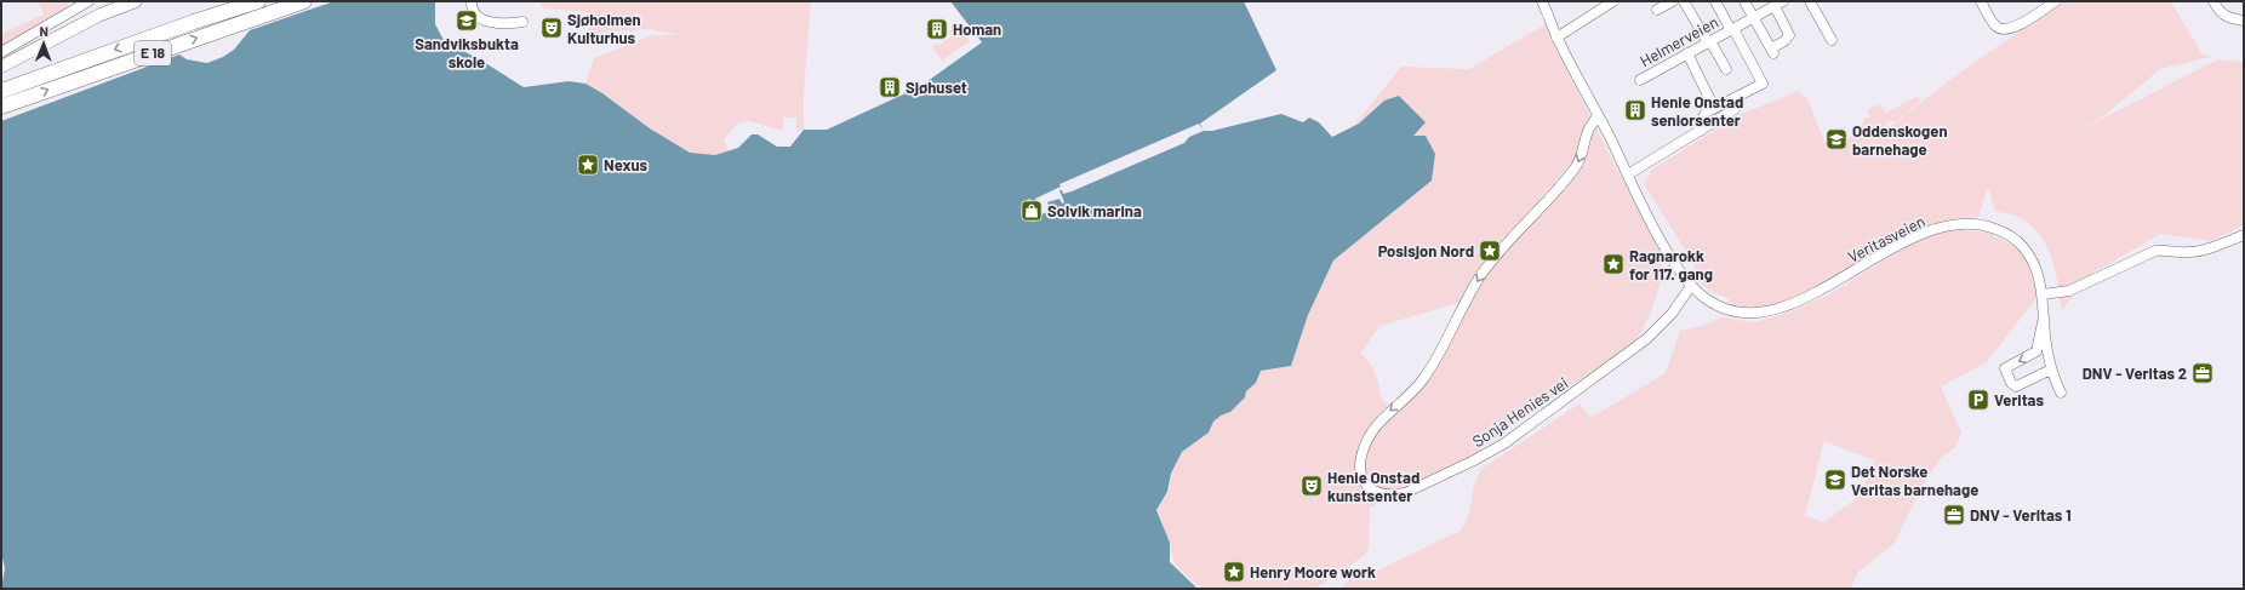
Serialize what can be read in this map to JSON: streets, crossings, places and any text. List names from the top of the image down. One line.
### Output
{"streets":{"highway":["E 18"],"street":["Helmerveien","Veritasveien","Sonja Henies vei"]},"crossings":[["Veritasveien","Sonja Henies vei"]],"places":{"school or university":["Sandviksbukta skole","Oddenskogen barnehage","Det Norske Veritas barnehage"],"theatre":["Sjøholmen Kulturhus","Henie Onstad kunstsenter"],"building":["Homan","Sjøhuset","Henie Onstad seniorsenter"],"place":["Nexus","Posisjon Nord","Ragnarokk for 117. gang","Henry Moore work"],"shop":["Solvik marina"],"office":["DNV - Veritas 2","DNV - Veritas 1"],"parking":["Veritas"]},"north":"top"}
